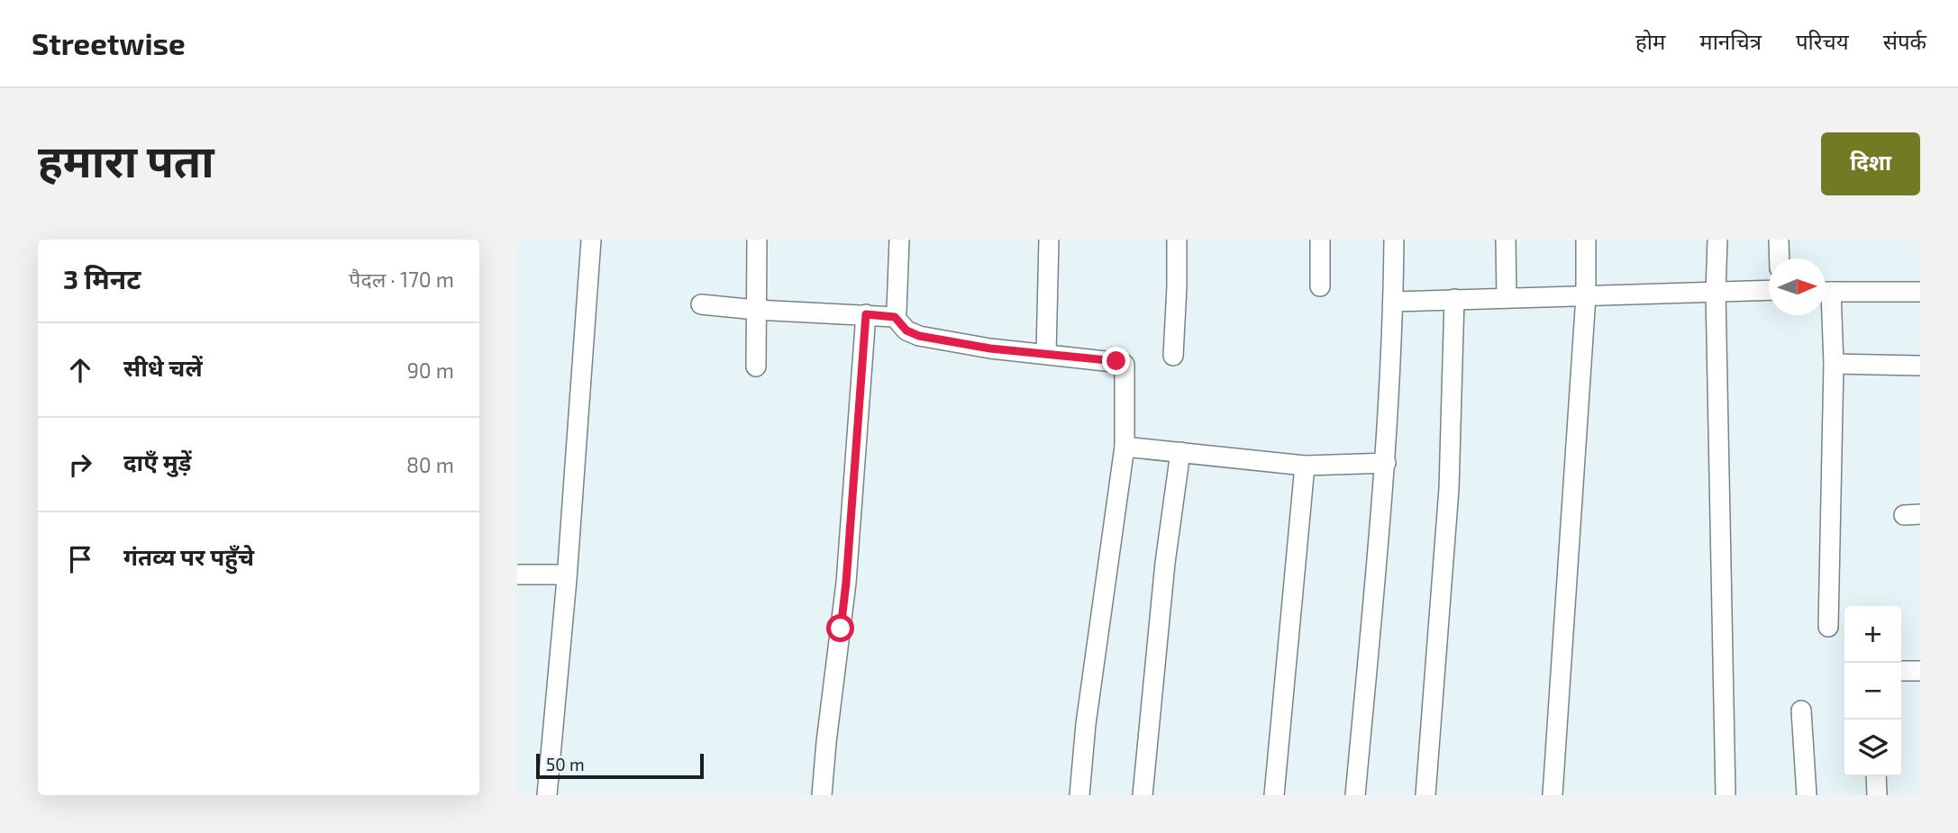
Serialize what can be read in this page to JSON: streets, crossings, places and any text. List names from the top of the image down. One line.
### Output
{"scale_bar":"50 m","north":"right","page":{"header":"Streetwise","nav":["होम","मानचित्र","परिचय","संपर्क"],"buttons":"दिशा","title":"हमारा पता","heading":["3 मिनट","पैदल · 170 m"],"list":[["सीधे चलें","90 m"],["दाएँ मुड़ें","80 m"],"गंतव्य पर पहुँचे"],"map_buttons":["+","−"],"scale":"50 m"}}
